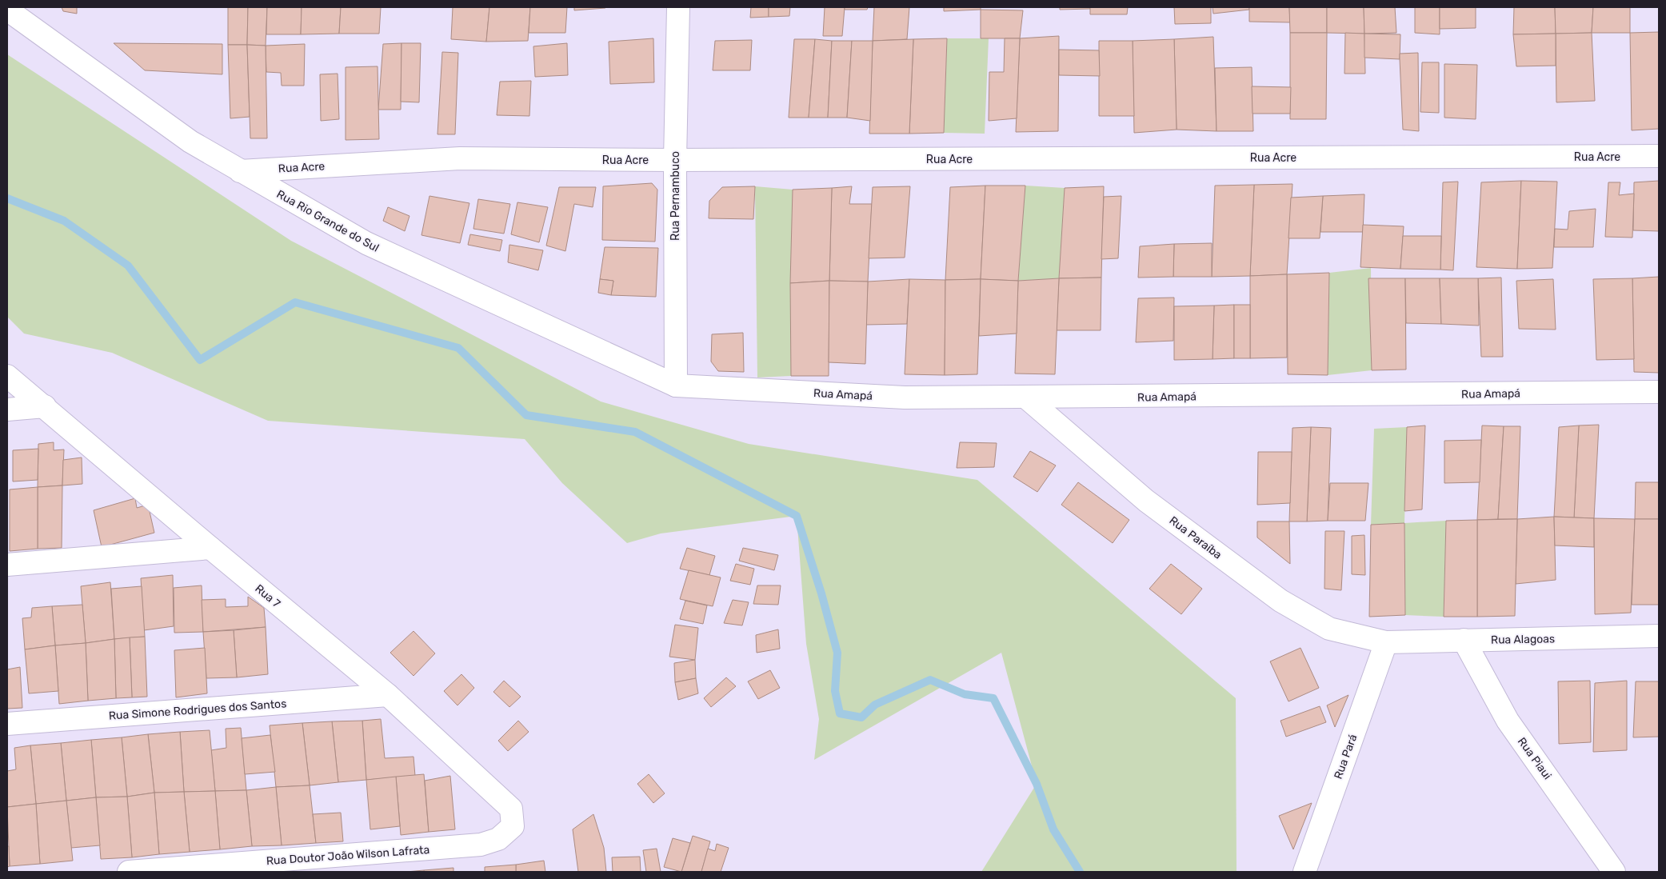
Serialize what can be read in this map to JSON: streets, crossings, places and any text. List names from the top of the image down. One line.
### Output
{"streets":{"street":["Rua Acre","Rua Pernambuco","Rua Rio Grande do Sul","Rua Amapá","Rua Paraíba","Rua 7","Rua Alagoas","Rua Simone Rodrigues dos Santos","Rua Pará","Rua Piaui","Rua Doutor João Wilson Lafrata"]},"crossings":[["Rua Acre","Rua Pernambuco"],["Rua Acre","Rua Rio Grande do Sul"],["Rua Pernambuco","Rua Rio Grande do Sul"],["Rua Pernambuco","Rua Amapá"],["Rua Rio Grande do Sul","Rua Amapá"],["Rua Amapá","Rua Paraíba"],["Rua Paraíba","Rua Alagoas"],["Rua Paraíba","Rua Pará"],["Rua 7","Rua Simone Rodrigues dos Santos"],["Rua 7","Rua Doutor João Wilson Lafrata"],["Rua Alagoas","Rua Pará"],["Rua Alagoas","Rua Piaui"]]}
